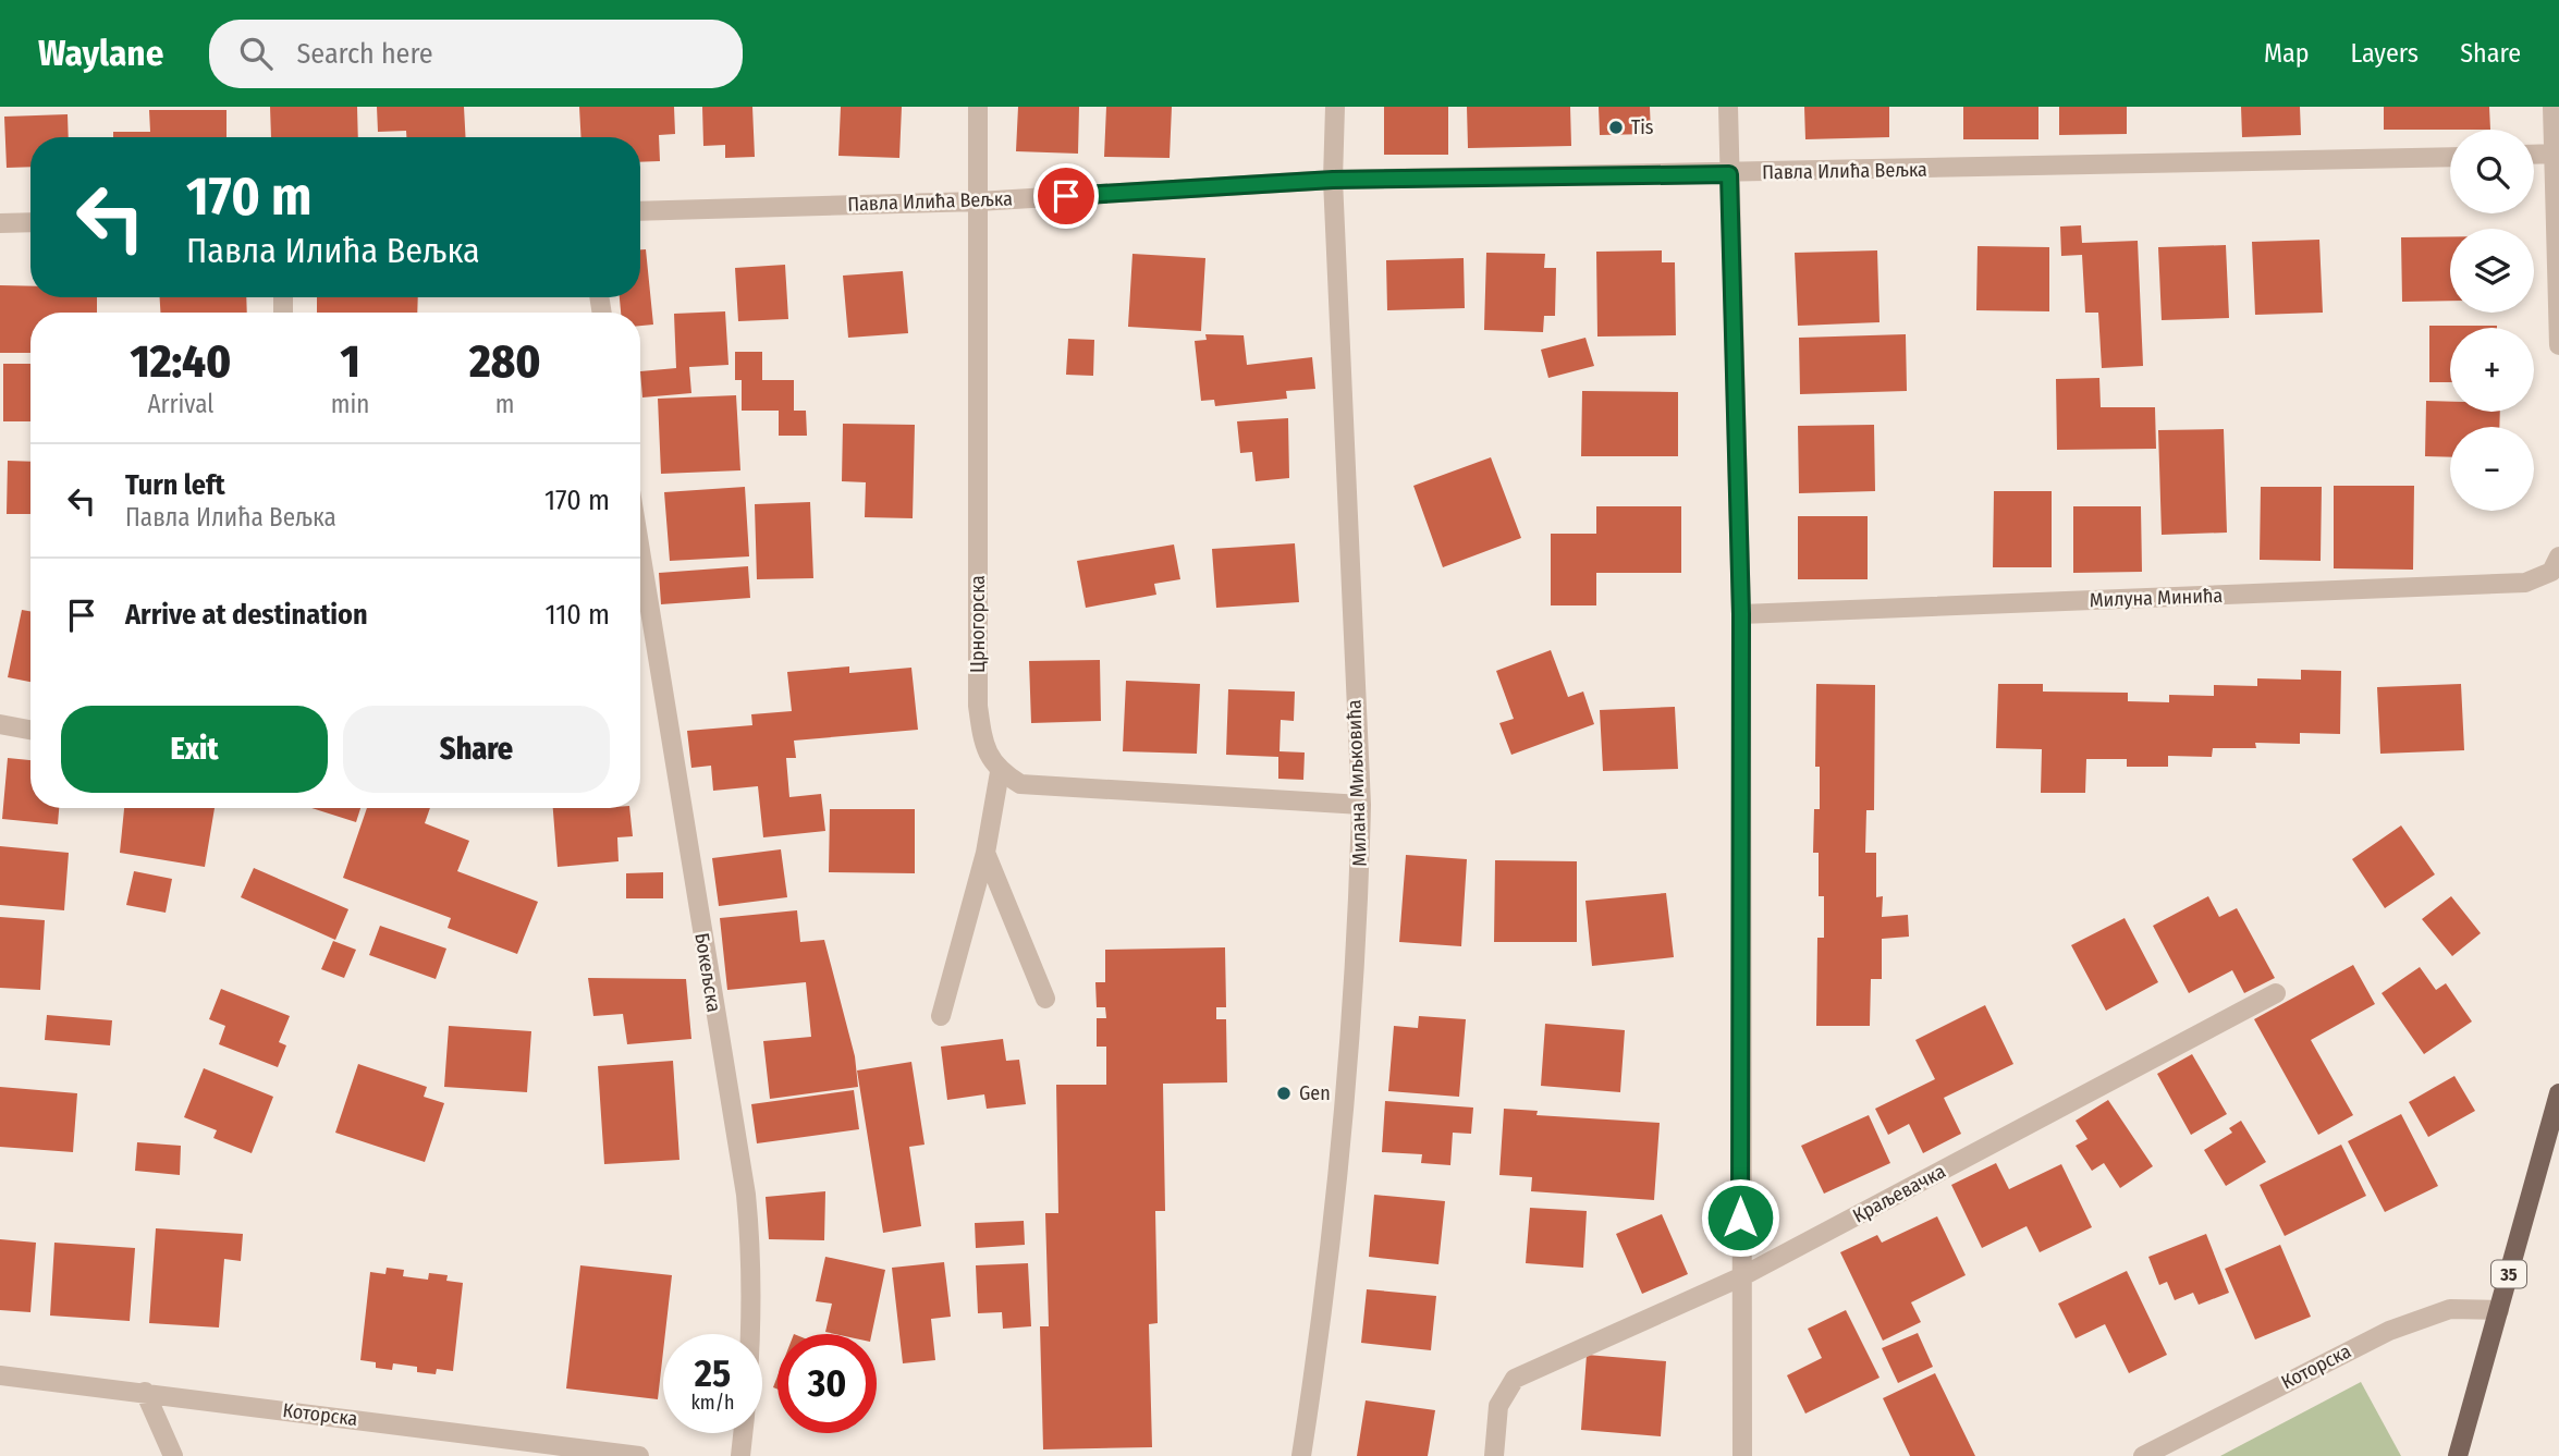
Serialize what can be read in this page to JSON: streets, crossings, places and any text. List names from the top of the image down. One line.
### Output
{"streets":{"main road":["35"],"street":["Павла Илића Вељка","Милуна Минића","Црногорска","Милана Миљковића","Бокељска","Краљевачка","Которска"]},"crossings":[["Павла Илића Вељка","Црногорска"],["Павла Илића Вељка","Милана Миљковића"],["35","Которска"]],"places":["Tis","Gen"],"page":{"header":"Waylane","search":"Search here","nav":["Map","Layers","Share"],"map_buttons":["+","−"],"turn":["170 m","Павла Илића Вељка"],"eta":["12:40","Arrival","1","min","280","m"],"list":[{"name":"Turn left","note":"Павла Илића Вељка","value":"170 m"},{"name":"Arrive at destination","value":"110 m"}],"buttons":["Exit","Share"],"speed":"25 km/h","limit":"30"}}
